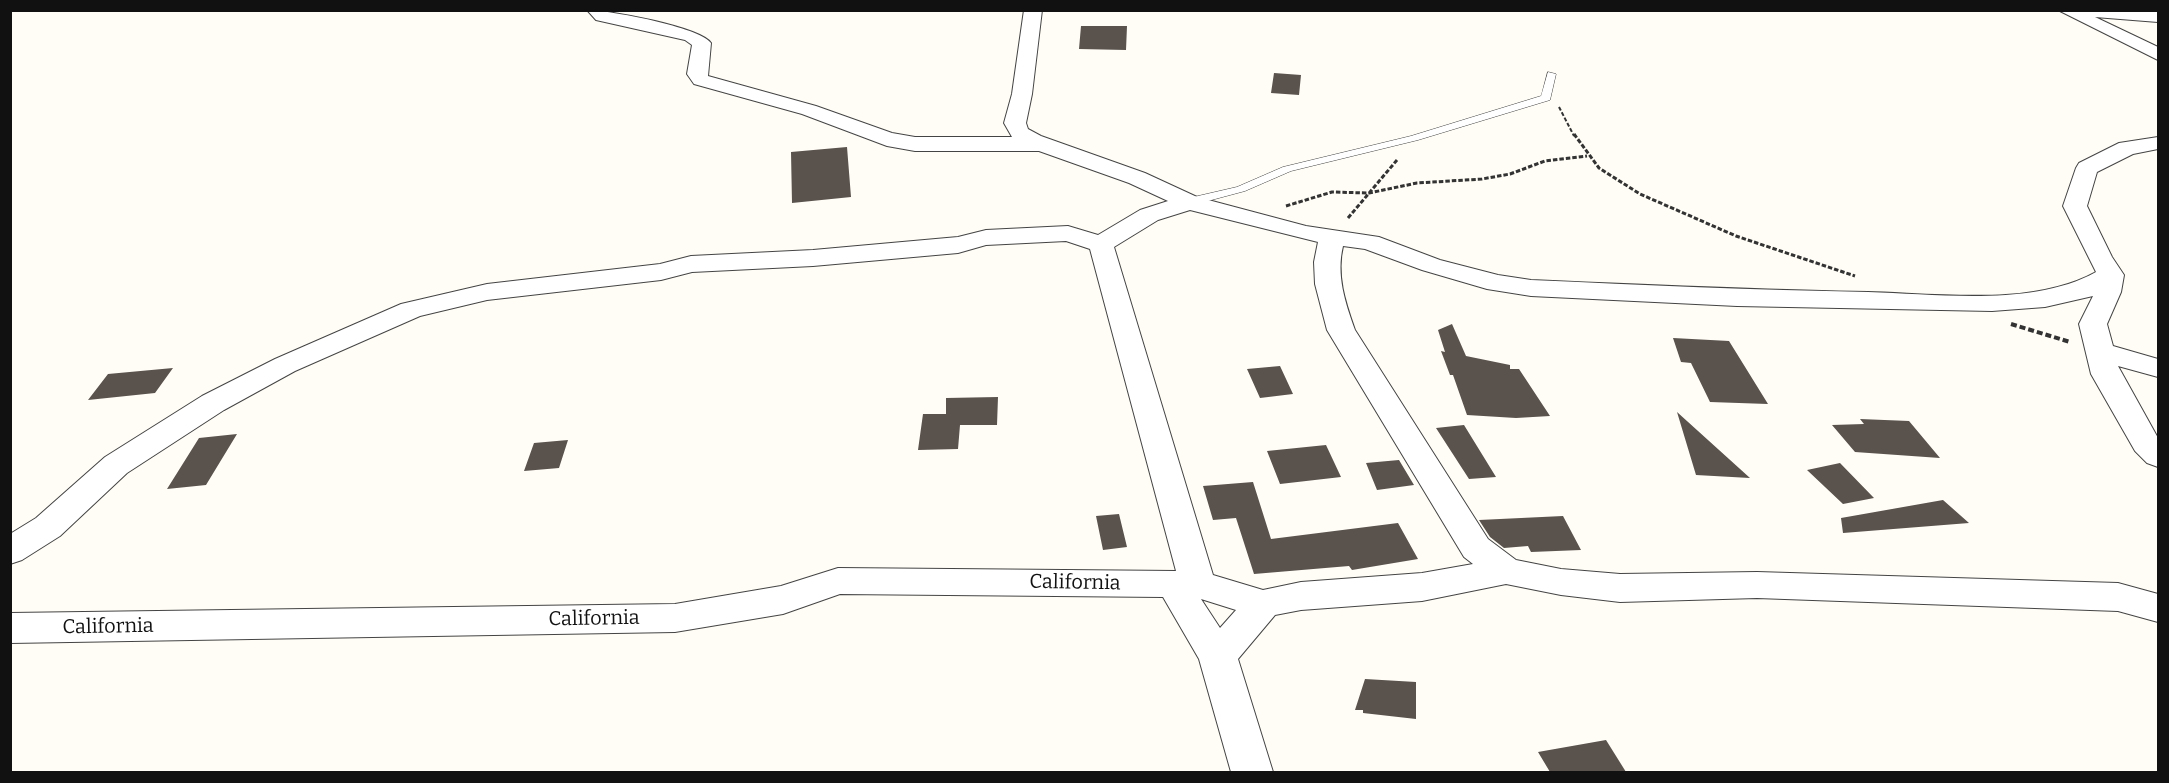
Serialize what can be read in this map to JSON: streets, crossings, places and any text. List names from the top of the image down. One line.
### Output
{"streets":{"street":["California"]}}
